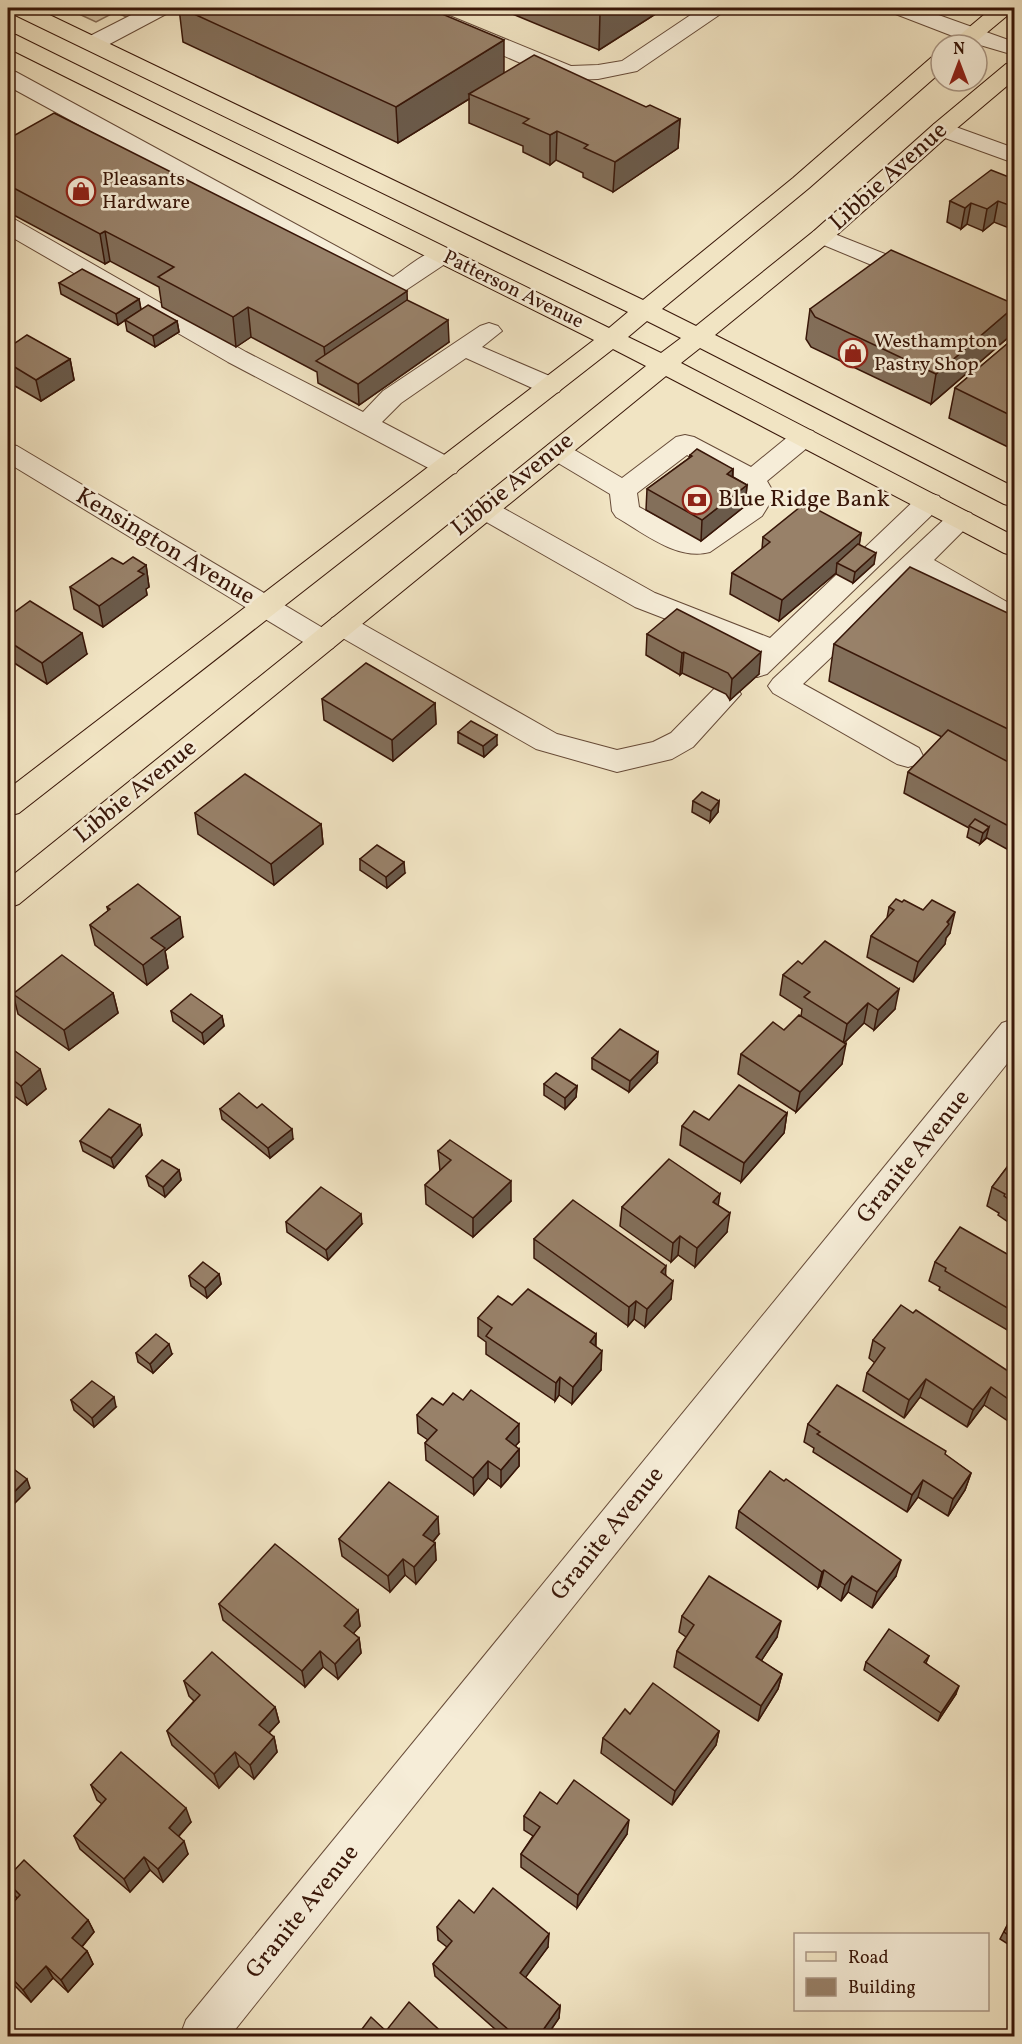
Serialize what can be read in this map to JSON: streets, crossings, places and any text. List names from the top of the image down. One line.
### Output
{"streets":{"main road":["Libbie Avenue","Patterson Avenue"],"street":["Kensington Avenue","Granite Avenue"]},"crossings":[["Libbie Avenue","Patterson Avenue"],["Libbie Avenue","Kensington Avenue"]],"places":{"shop":["Pleasants Hardware","Westhampton Pastry Shop"],"bank":["Blue Ridge Bank"]},"legend":["Road","Building"],"north":"top"}
